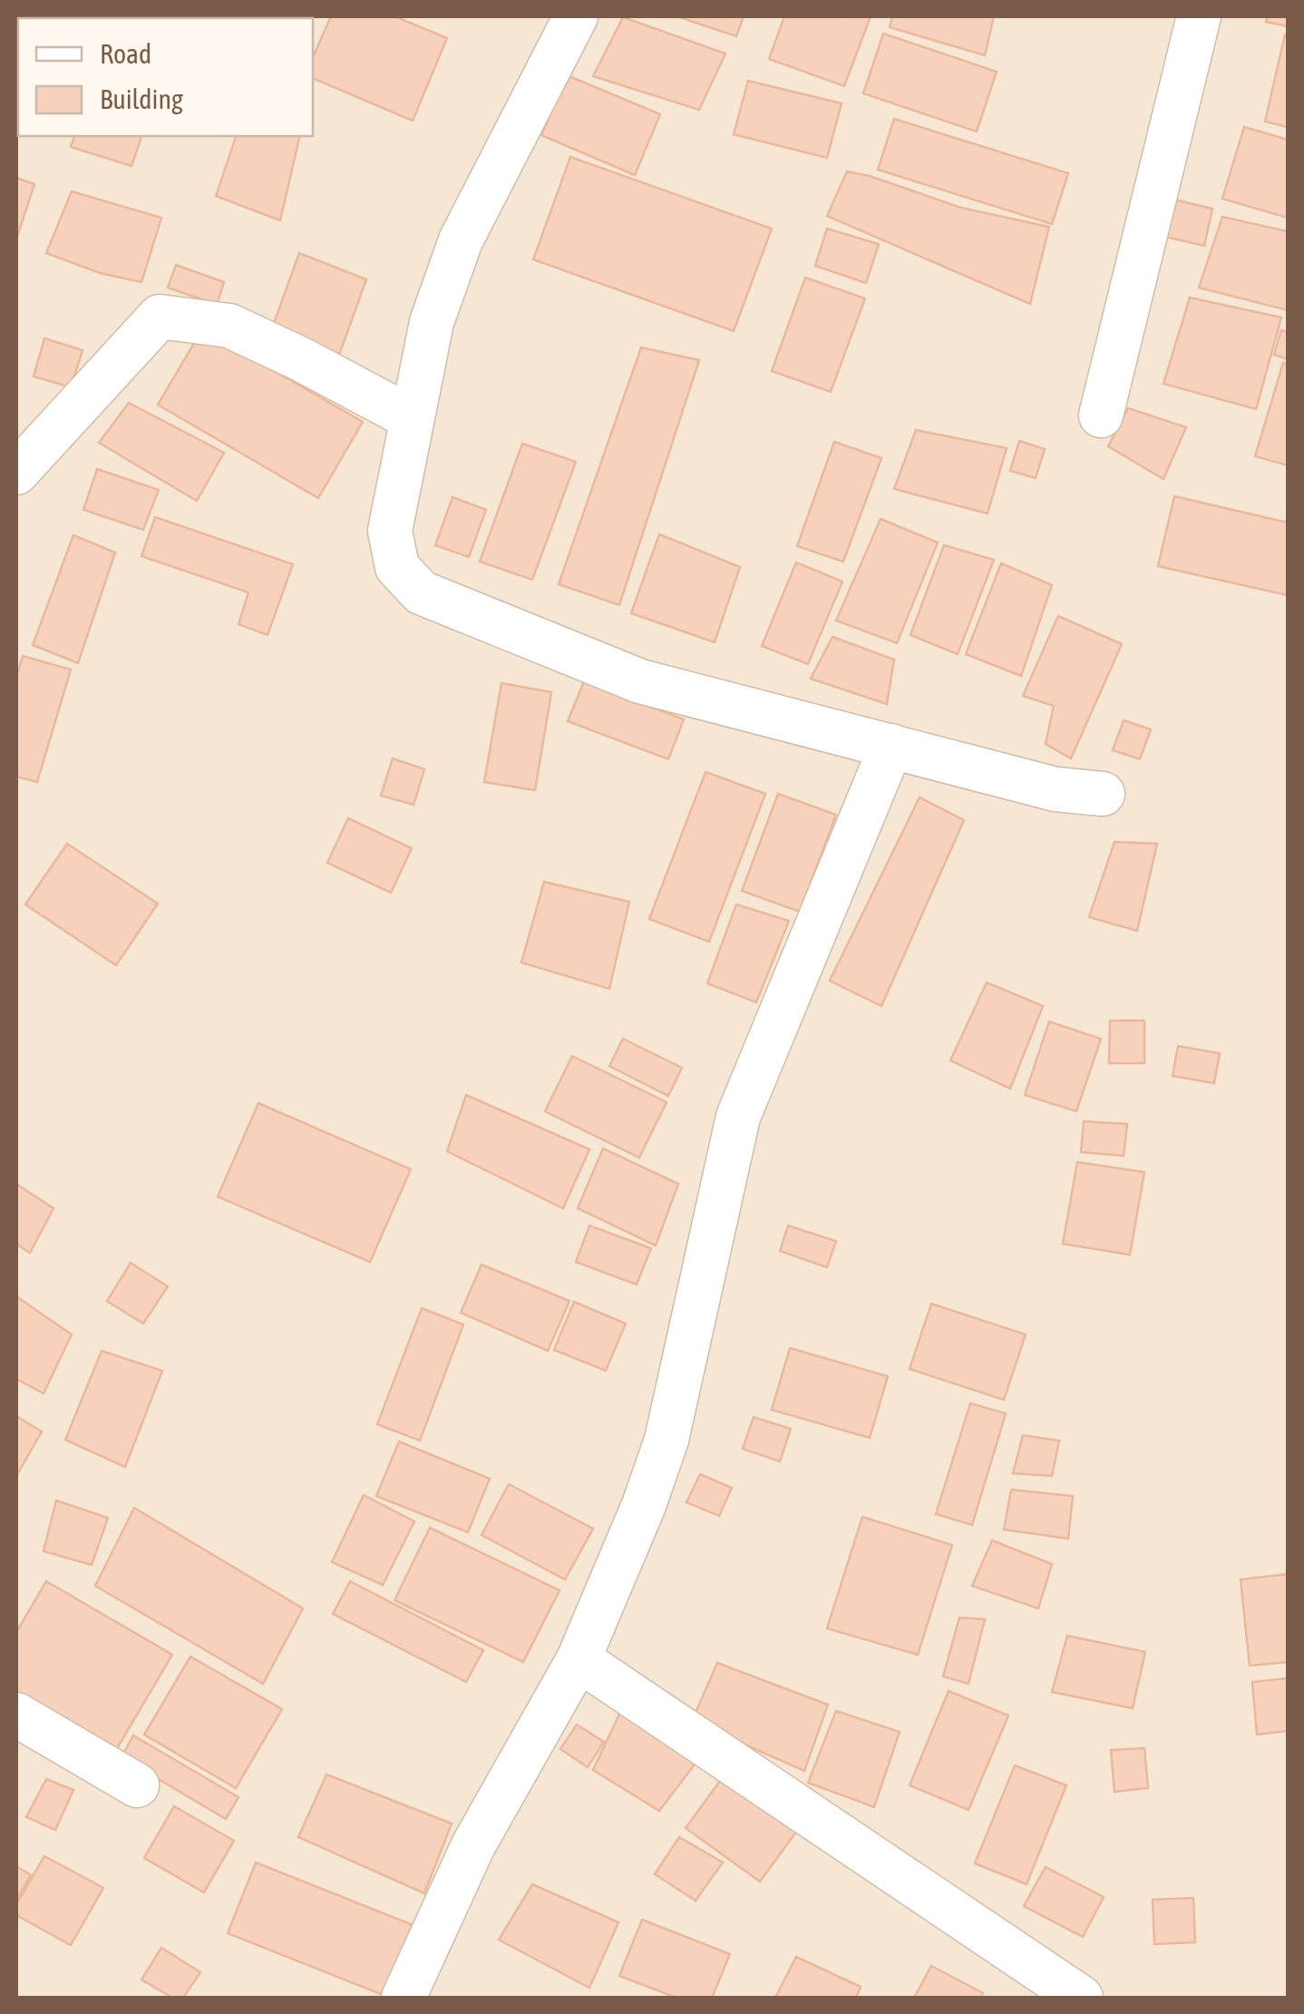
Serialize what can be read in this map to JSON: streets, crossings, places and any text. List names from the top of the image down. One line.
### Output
{"legend":["Road","Building"]}
